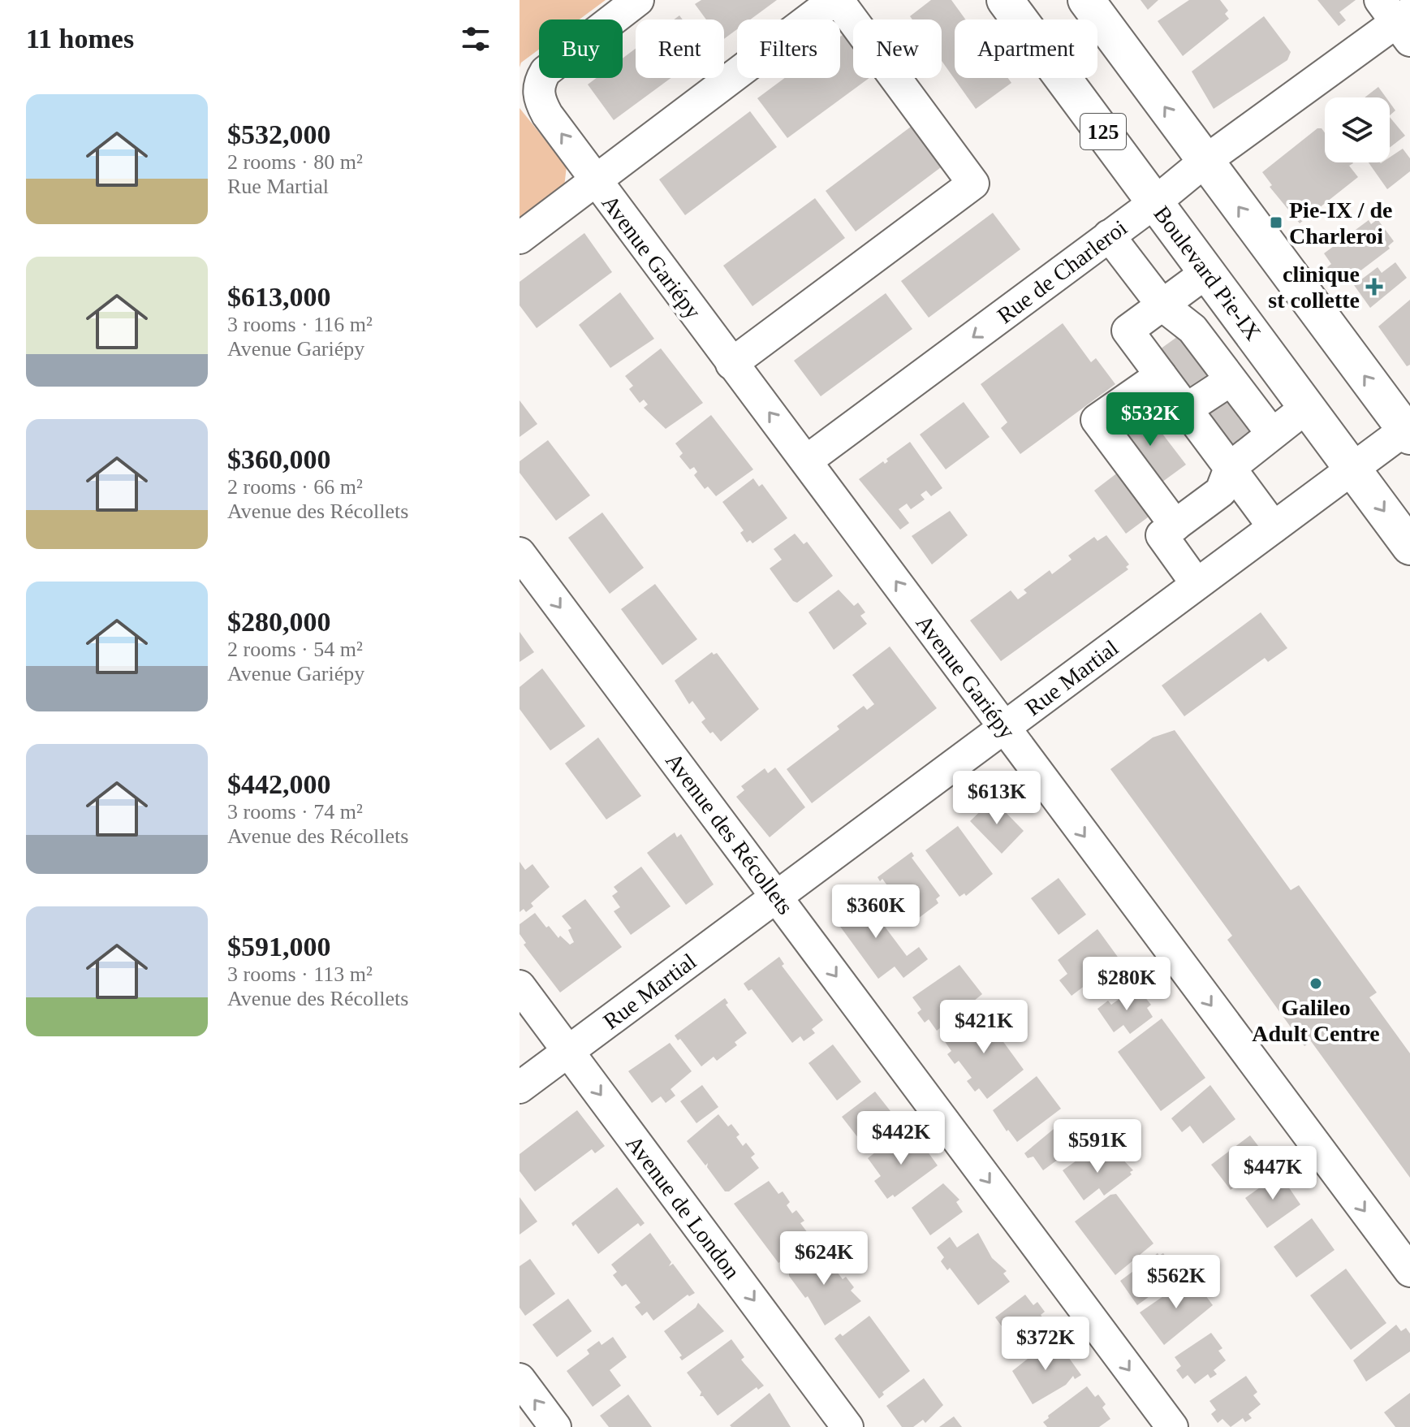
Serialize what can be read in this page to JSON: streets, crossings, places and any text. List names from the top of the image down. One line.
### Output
{"streets":{"main road":["125","Boulevard Pie-IX"],"street":["Avenue Gariépy","Rue de Charleroi","Rue Martial","Avenue des Récollets","Avenue de London"]},"crossings":[["Avenue Gariépy","Rue de Charleroi"],["Avenue Gariépy","Rue Martial"],["Rue de Charleroi","Boulevard Pie-IX"],["Boulevard Pie-IX","Rue Martial"],["Rue Martial","Avenue des Récollets"],["Rue Martial","Avenue de London"]],"one_way":["Avenue des Récollets","Avenue de London"],"places":{"transit":["Pie-IX / de Charleroi"],"health":["clinique st collette"],"other":["Galileo Adult Centre"]},"page":{"heading":"11 homes","chip":["Buy","Rent","Filters","New","Apartment"],"list":[{"name":"$532,000","note":"2 rooms · 80 m² · Rue Martial"},{"name":"$613,000","note":"3 rooms · 116 m² · Avenue Gariépy"},{"name":"$360,000","note":"2 rooms · 66 m² · Avenue des Récollets"},{"name":"$280,000","note":"2 rooms · 54 m² · Avenue Gariépy"},{"name":"$442,000","note":"3 rooms · 74 m² · Avenue des Récollets"},{"name":"$591,000","note":"3 rooms · 113 m² · Avenue des Récollets"}],"price":["$532K","$613K","$360K","$280K","$421K","$442K","$591K","$447K","$624K","$562K","$372K"]}}
